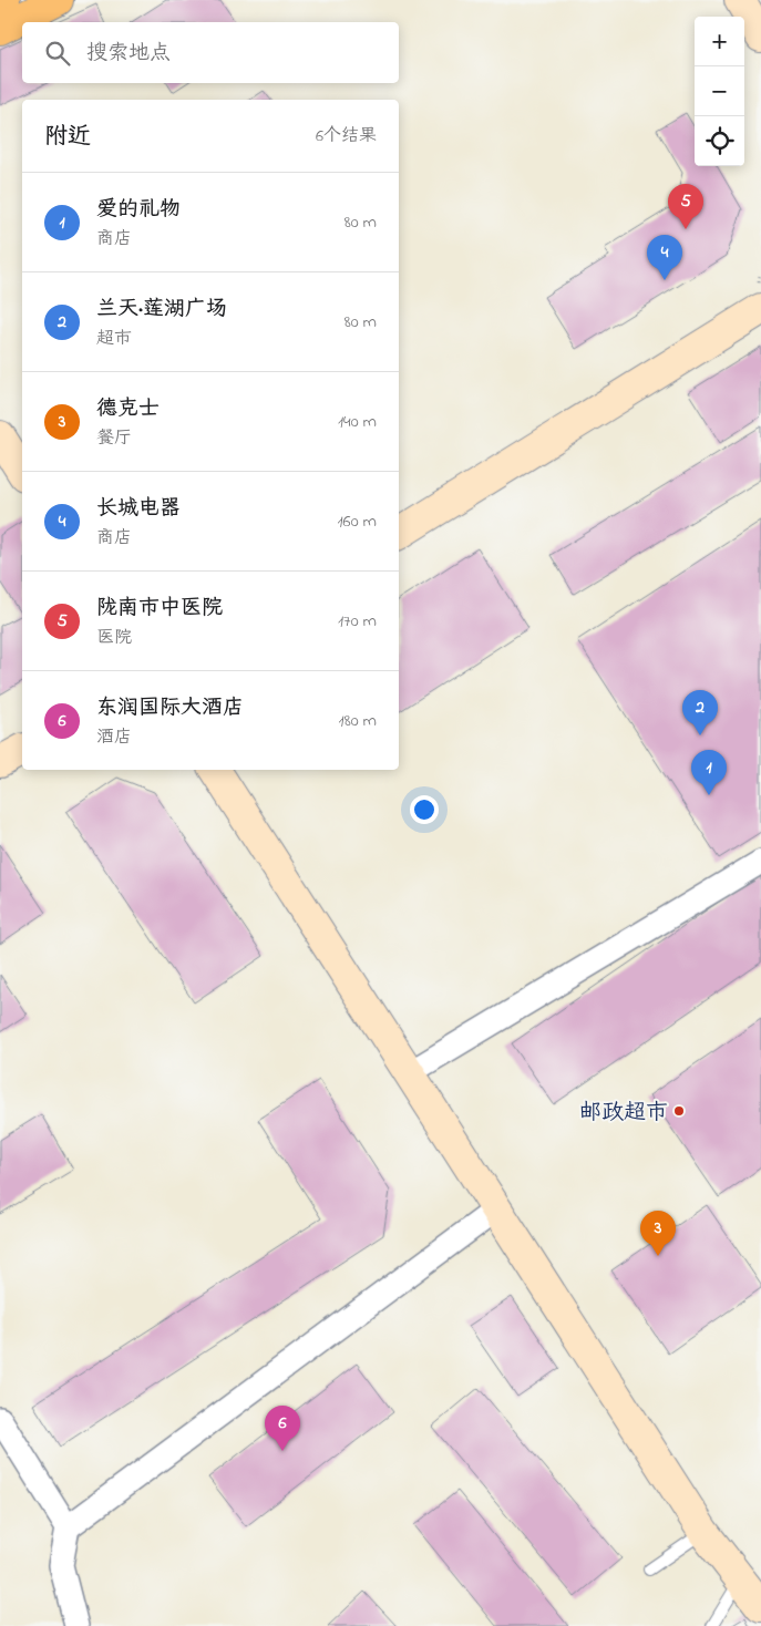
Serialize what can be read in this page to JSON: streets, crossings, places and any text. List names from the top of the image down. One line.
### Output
{"places":["邮政超市"],"page":{"map_buttons":["+","−"],"search":"搜索地点","heading":["附近","6个结果"],"list":[{"mark":"1","name":"爱的礼物","note":"商店","value":"80 m"},{"mark":"2","name":"兰天·莲湖广场","note":"超市","value":"80 m"},{"mark":"3","name":"德克士","note":"餐厅","value":"140 m"},{"mark":"4","name":"长城电器","note":"商店","value":"160 m"},{"mark":"5","name":"陇南市中医院","note":"医院","value":"170 m"},{"mark":"6","name":"东润国际大酒店","note":"酒店","value":"180 m"}],"pins":["5","4","2","1","3","6"]}}
